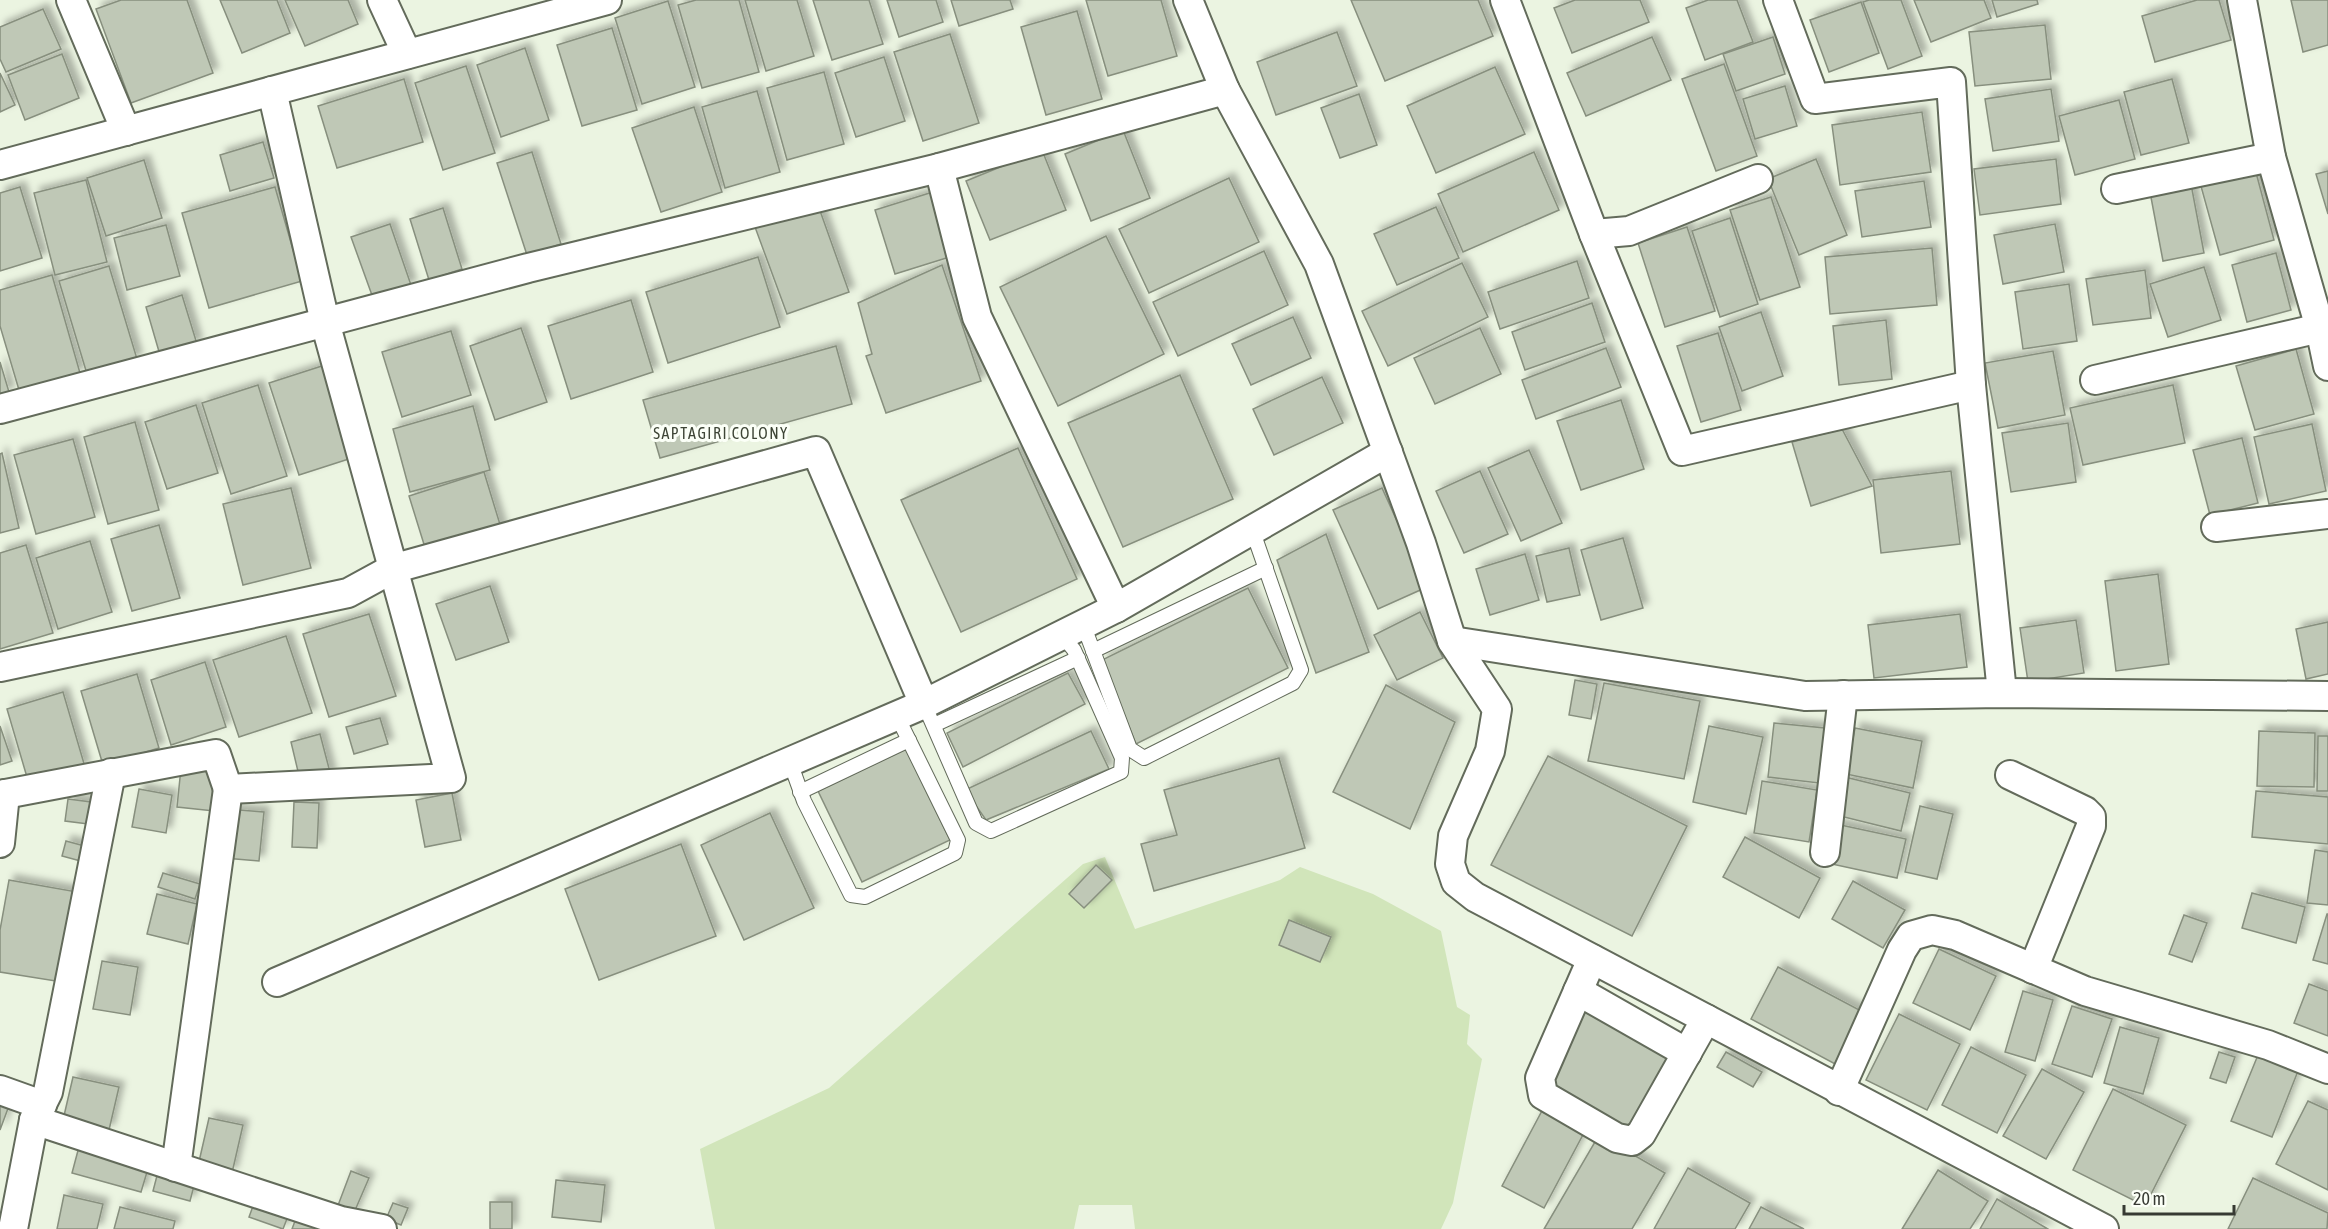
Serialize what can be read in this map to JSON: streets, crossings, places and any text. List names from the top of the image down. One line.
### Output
{"districts":["SAPTAGIRI COLONY"],"scale_bar":"20 m"}
